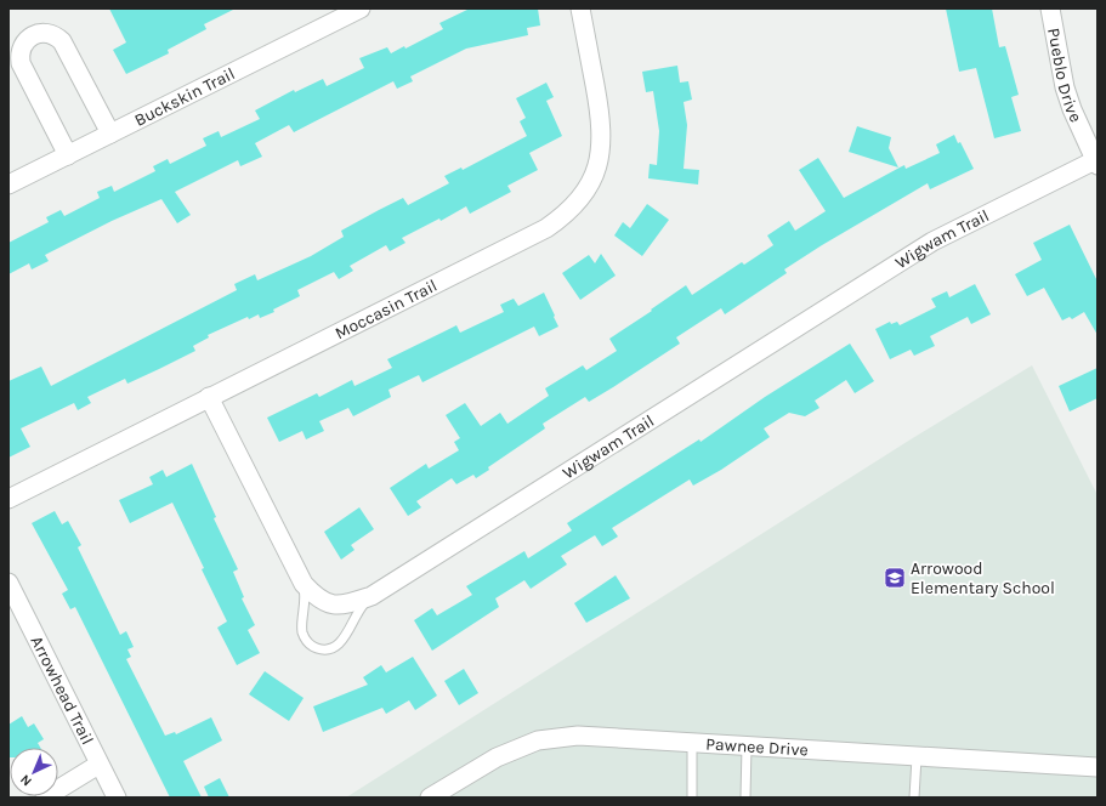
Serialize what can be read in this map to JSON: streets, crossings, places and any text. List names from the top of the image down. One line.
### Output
{"streets":{"street":["Pueblo Drive","Buckskin Trail","Wigwam Trail","Moccasin Trail","Arrowhead Trail","Pawnee Drive"]},"crossings":[["Pueblo Drive","Wigwam Trail"],["Wigwam Trail","Moccasin Trail"]],"places":{"school or university":["Arrowood Elementary School"]},"north":"bottom left"}
